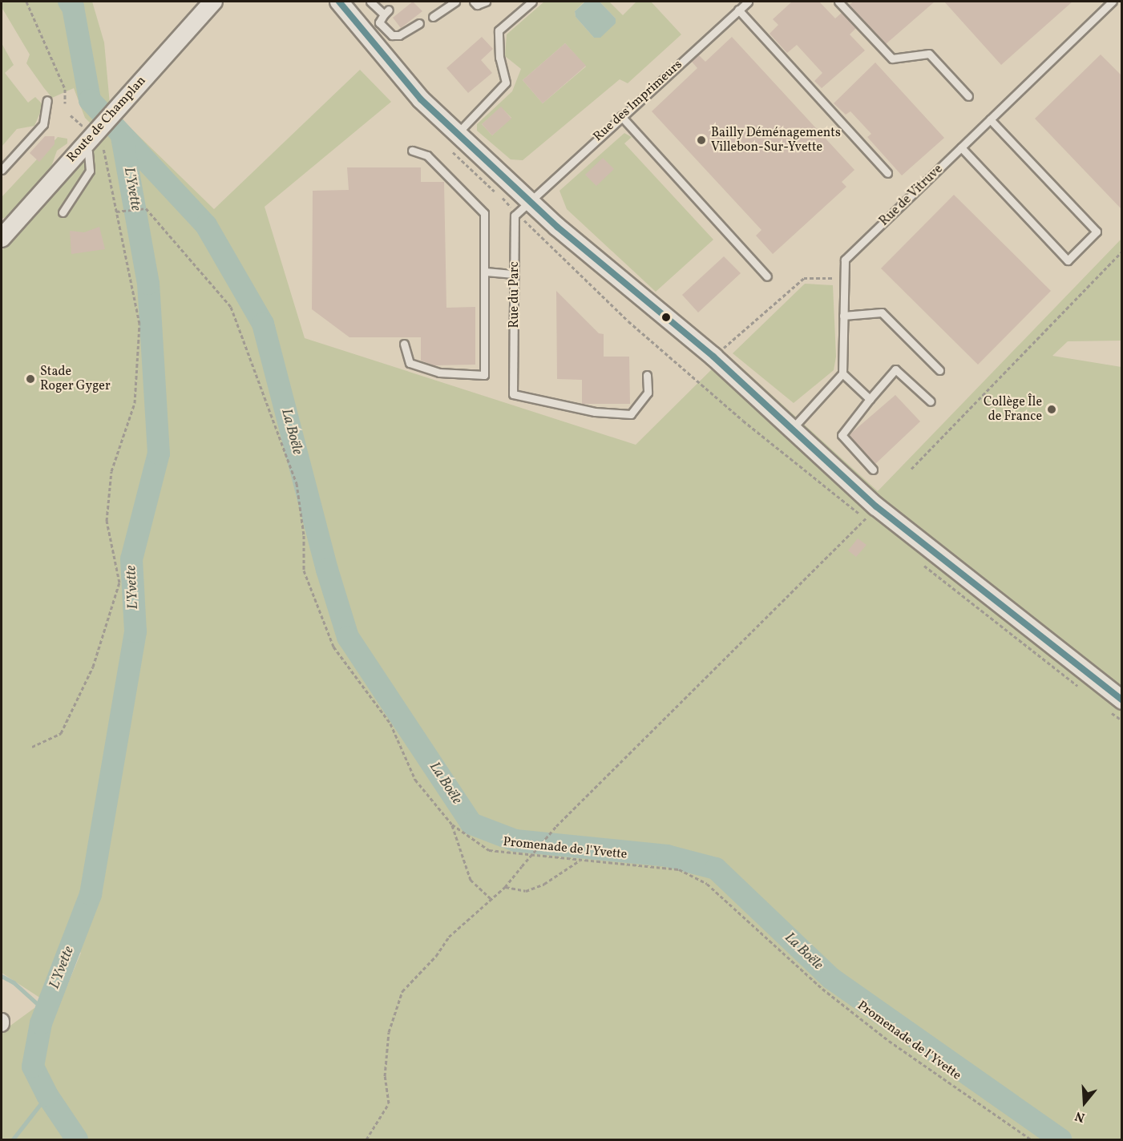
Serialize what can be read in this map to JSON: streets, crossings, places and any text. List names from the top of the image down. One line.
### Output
{"streets":{"street":["Route de Champlan"],"lane":["Rue des Imprimeurs","Rue de Vitruve","Rue du Parc"],"path":["Promenade de l'Yvette"]},"crossings":[["Rue des Imprimeurs","Rue du Parc"]],"water":["L'Yvette","La Boële"],"places":["Bailly Déménagements Villebon-Sur-Yvette","Stade Roger Gyger","Collège Île de France"],"north":"bottom"}
